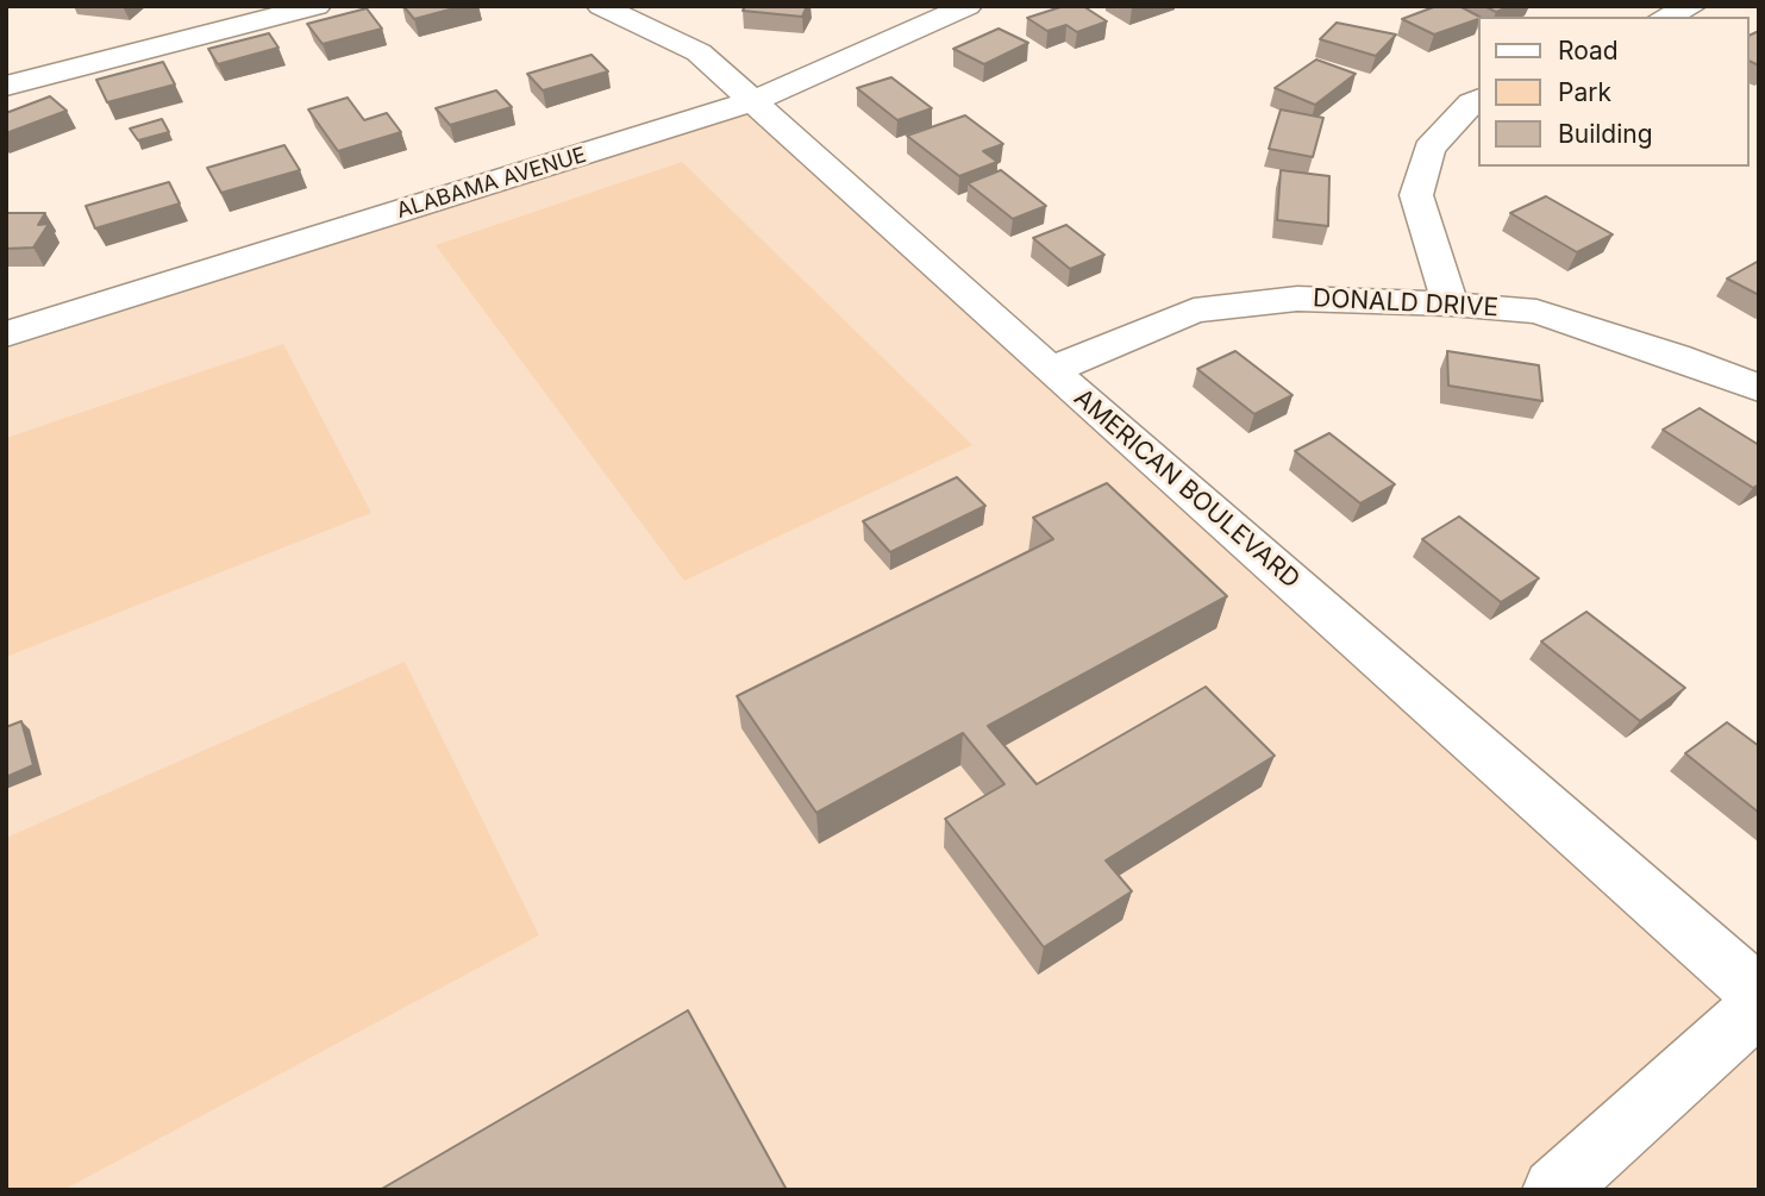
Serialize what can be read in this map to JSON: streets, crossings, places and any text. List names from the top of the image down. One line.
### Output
{"streets":{"street":["ALABAMA AVENUE","DONALD DRIVE","AMERICAN BOULEVARD"]},"crossings":[["ALABAMA AVENUE","AMERICAN BOULEVARD"],["DONALD DRIVE","AMERICAN BOULEVARD"]],"legend":["Road","Park","Building"]}
